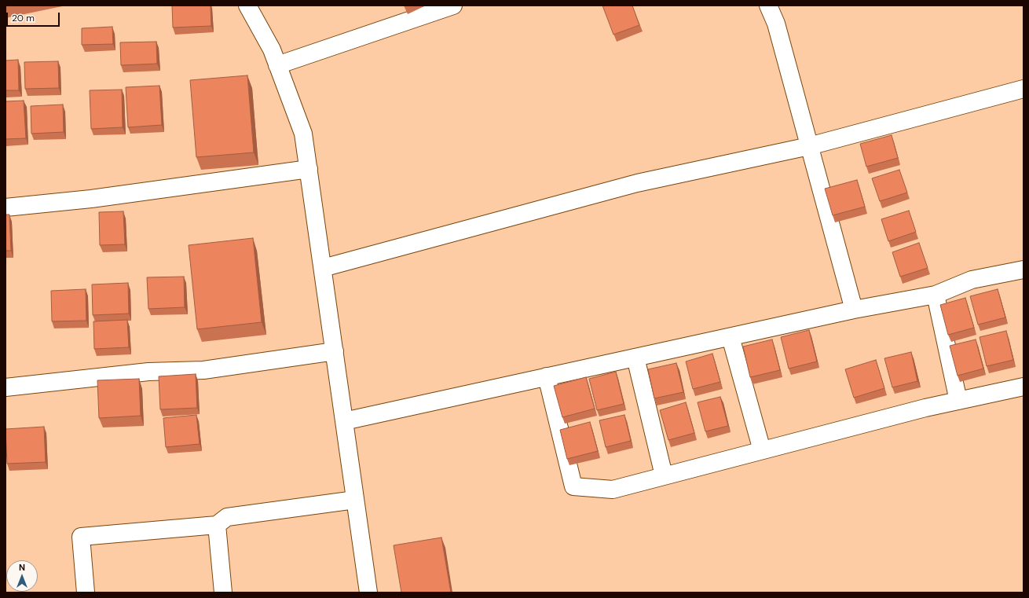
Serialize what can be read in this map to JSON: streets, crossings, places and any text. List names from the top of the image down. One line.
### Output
{"scale_bar":"20 m","north":"top"}
